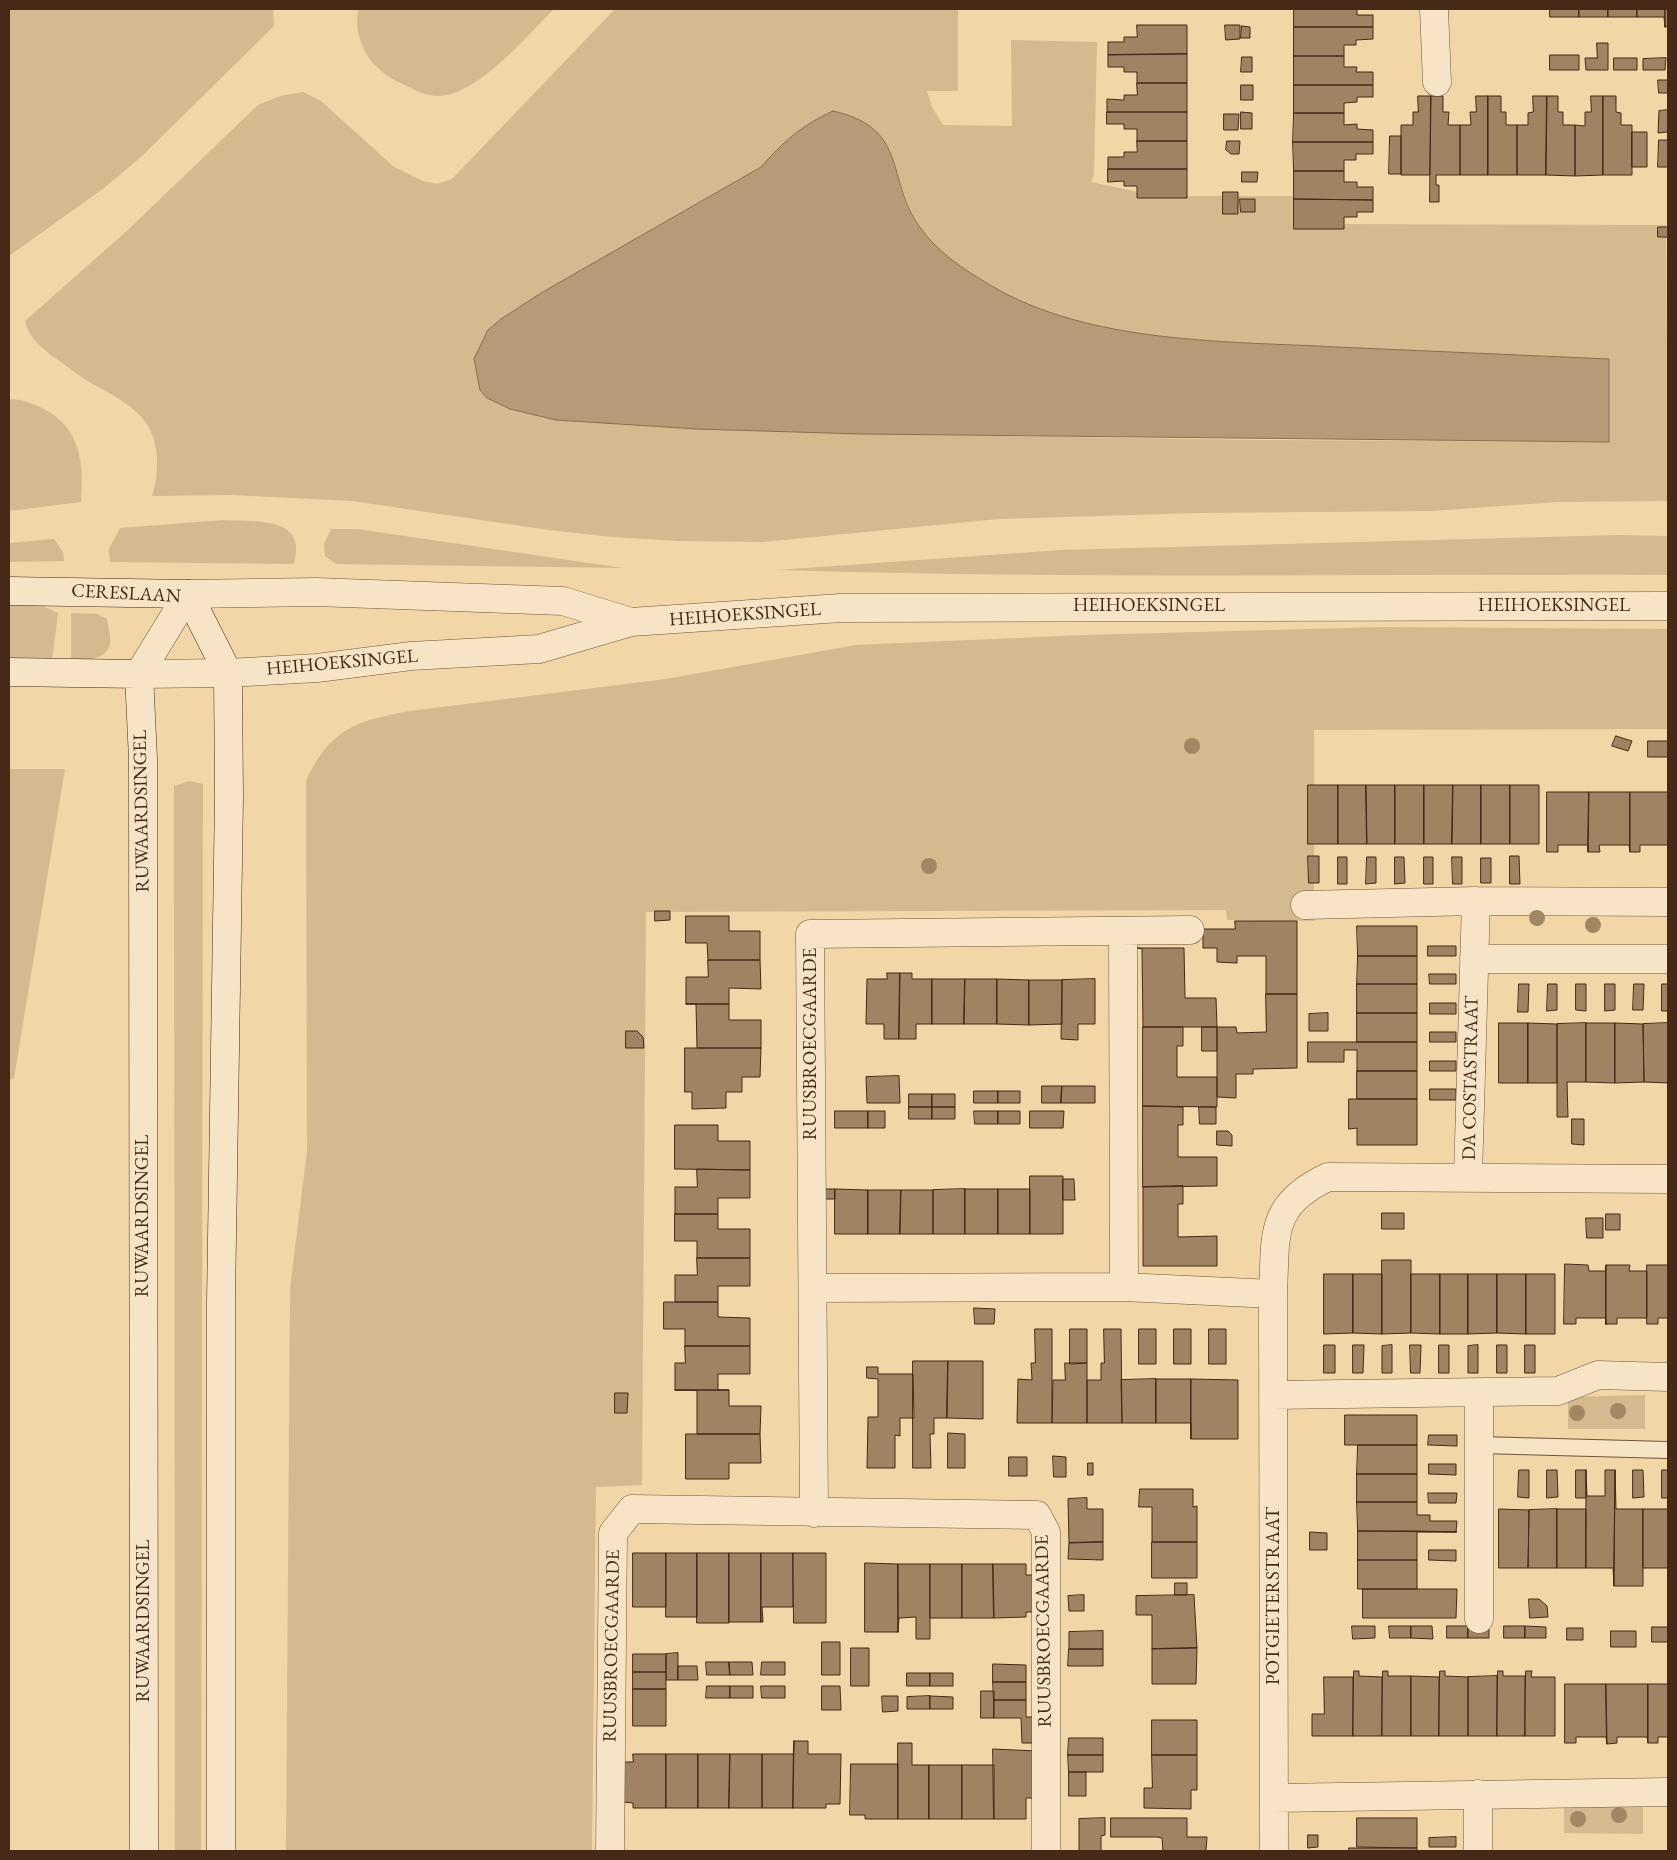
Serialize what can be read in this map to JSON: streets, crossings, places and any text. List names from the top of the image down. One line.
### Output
{"streets":{"street":["CERESLAAN","HEIHOEKSINGEL","RUWAARDSINGEL","RUUSBROECGAARDE","DA COSTASTRAAT","POTGIETERSTRAAT"]},"crossings":[["CERESLAAN","HEIHOEKSINGEL"],["HEIHOEKSINGEL","RUWAARDSINGEL"],["DA COSTASTRAAT","POTGIETERSTRAAT"]]}
